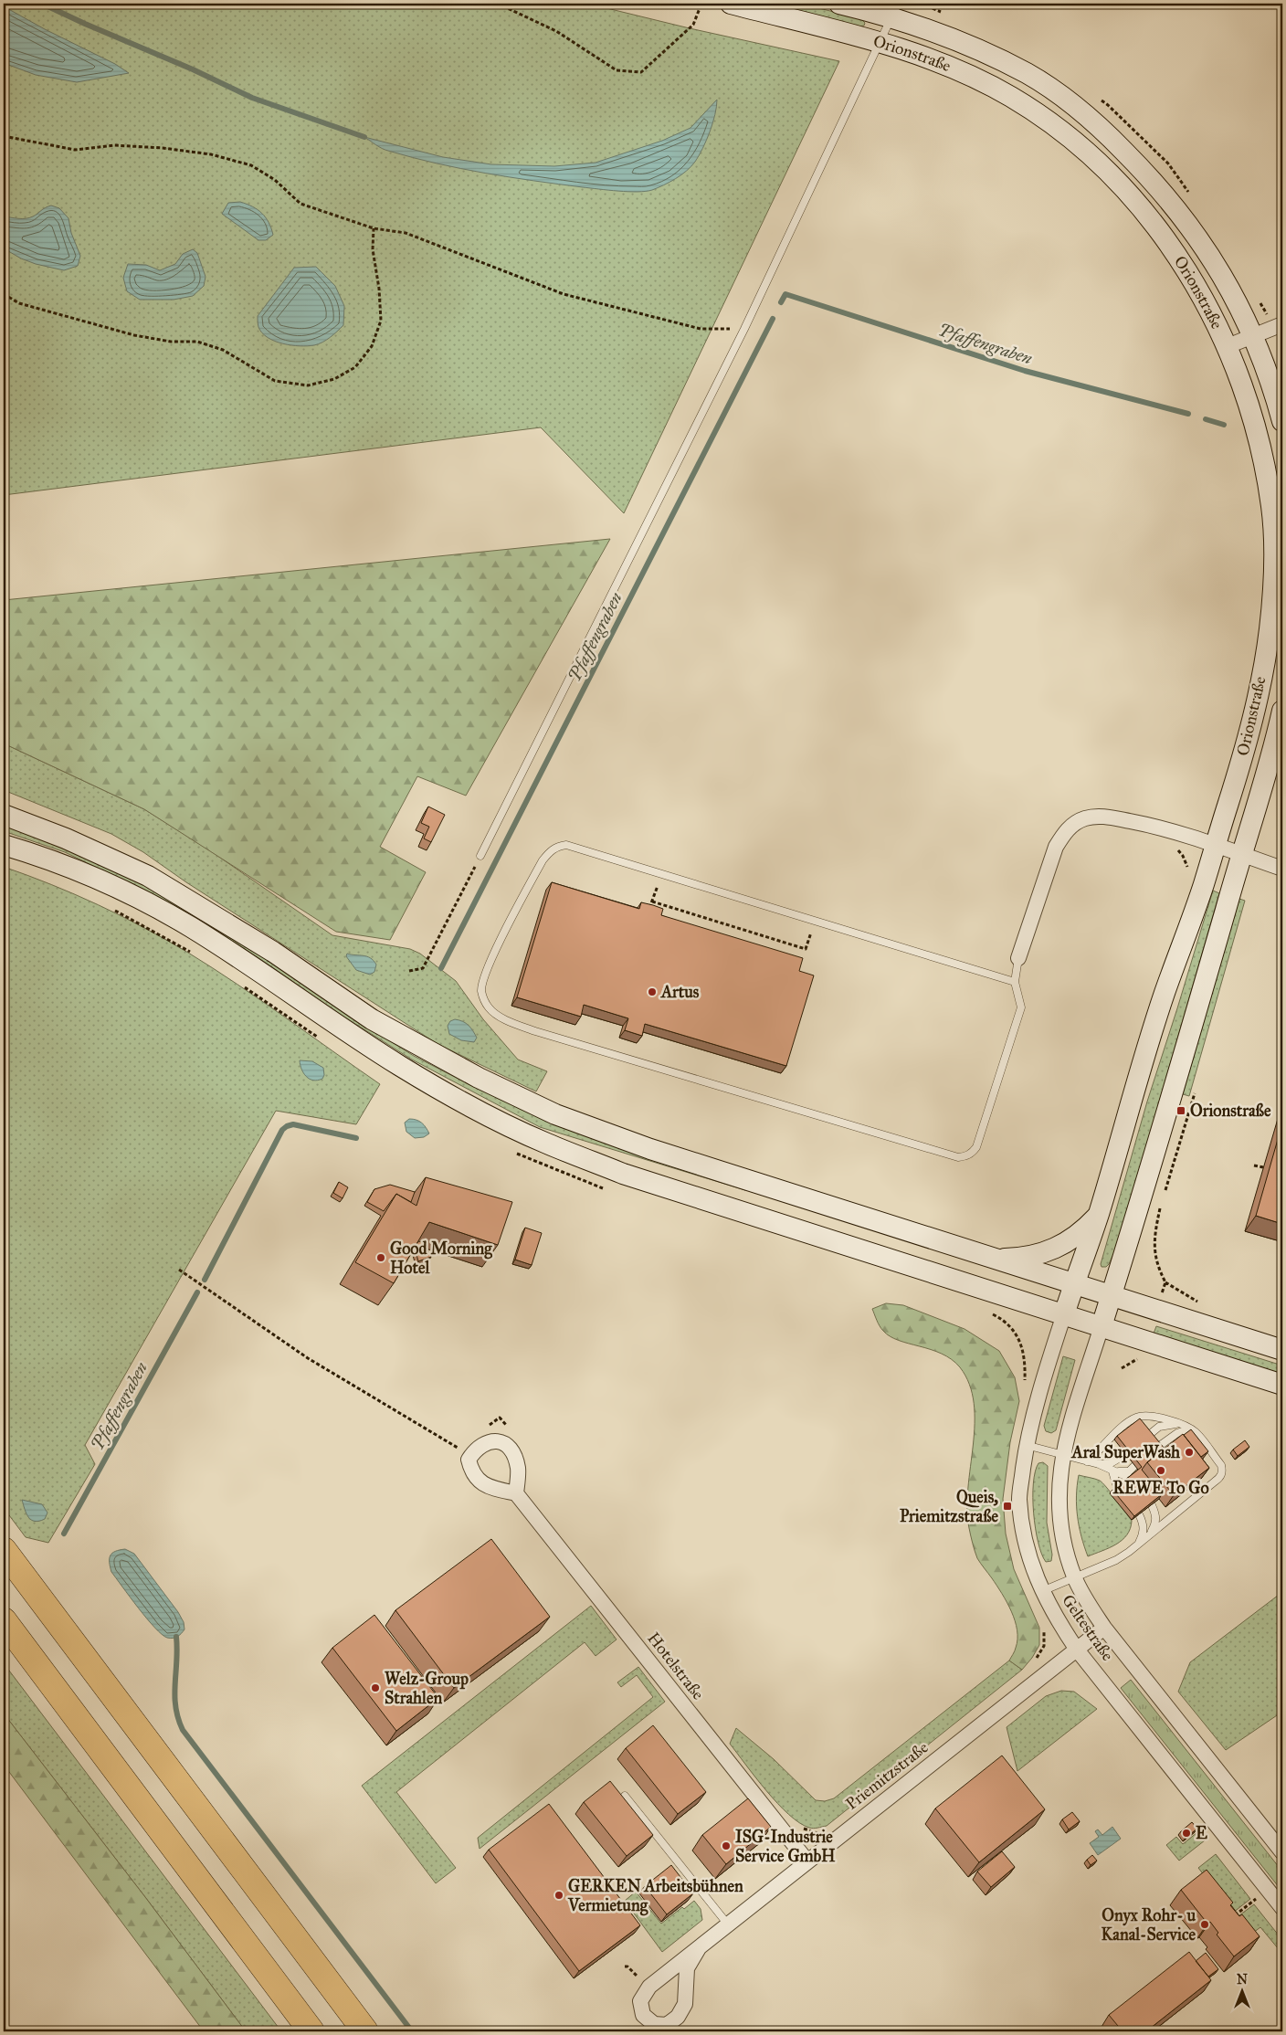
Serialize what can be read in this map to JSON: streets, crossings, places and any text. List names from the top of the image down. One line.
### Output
{"streets":{"street":["Orionstraße","Geltestraße","Hotelstraße","Priemitzstraße"]},"crossings":[["Orionstraße","Geltestraße"],["Geltestraße","Priemitzstraße"],["Hotelstraße","Priemitzstraße"]],"water":["Pfaffengraben"],"places":{"other":["Artus","Good Morning Hotel","Aral SuperWash","REWE To Go","Welz-Group Strahlen","E","ISG-Industrie Service GmbH","GERKEN Arbeitsbühnen Vermietung","Onyx Rohr- u Kanal-Service"],"transit":["Orionstraße","Queis, Priemitzstraße"]},"north":"top"}
